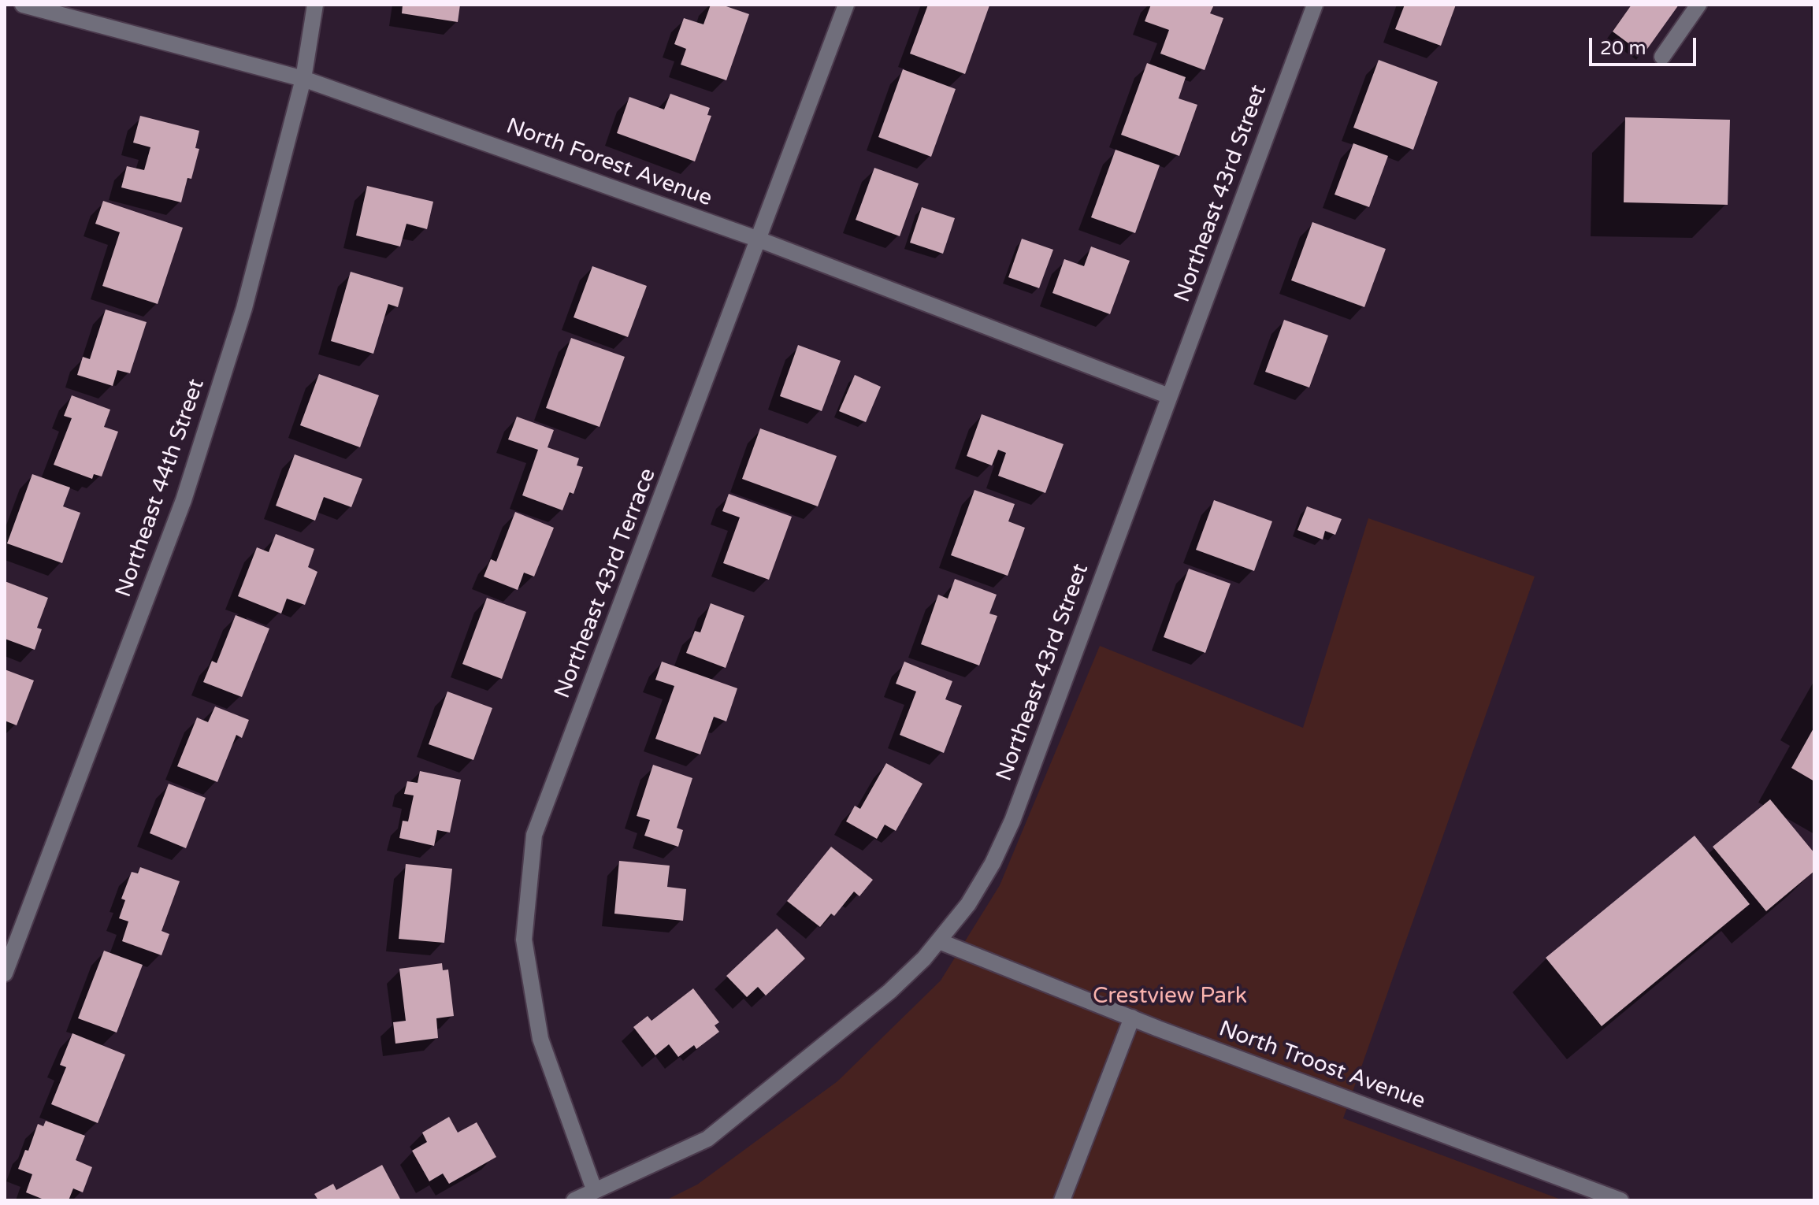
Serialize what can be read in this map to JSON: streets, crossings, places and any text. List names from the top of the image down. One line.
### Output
{"streets":{"street":["North Forest Avenue","Northeast 43rd Street","Northeast 44th Street","Northeast 43rd Terrace","North Troost Avenue"]},"crossings":[["North Forest Avenue","Northeast 43rd Street"],["North Forest Avenue","Northeast 44th Street"],["North Forest Avenue","Northeast 43rd Terrace"],["Northeast 43rd Street","Northeast 43rd Terrace"],["Northeast 43rd Street","North Troost Avenue"]],"parks":["Crestview Park"],"scale_bar":"20 m"}
